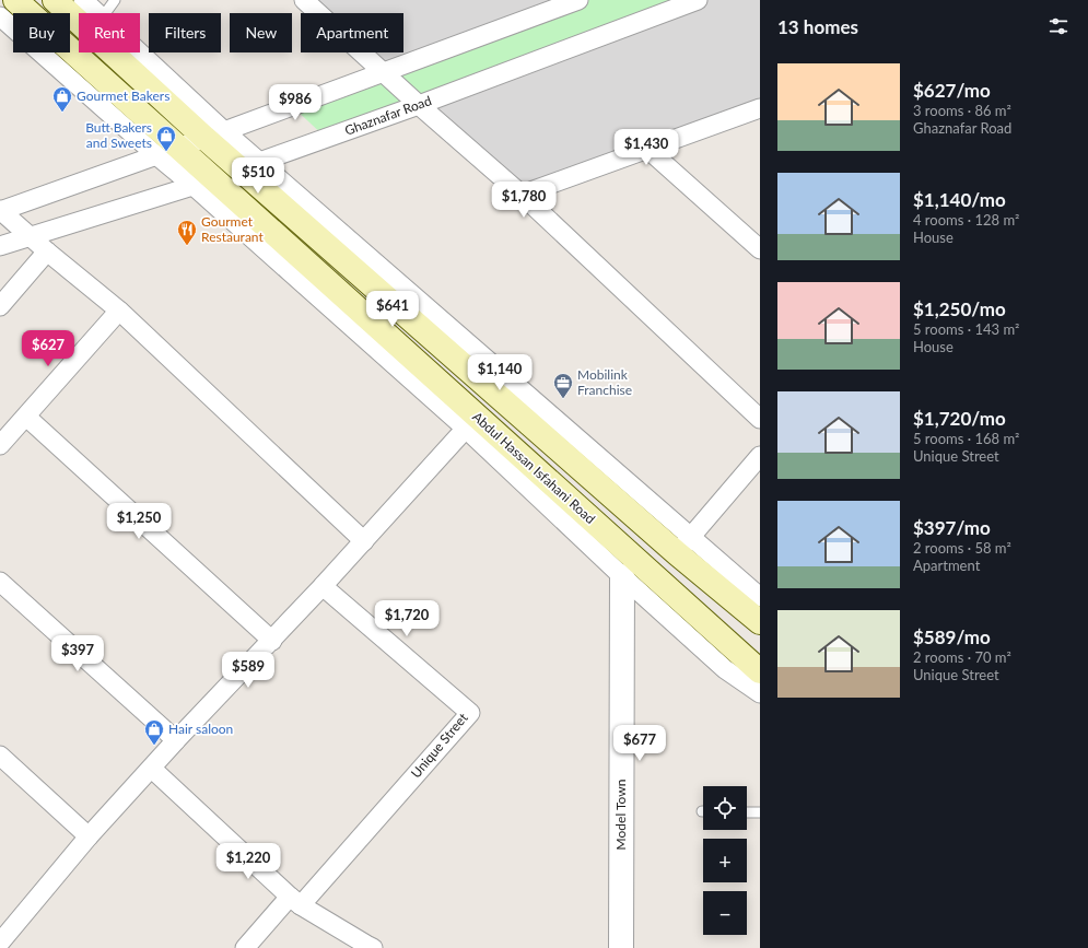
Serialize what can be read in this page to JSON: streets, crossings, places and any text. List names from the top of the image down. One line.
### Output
{"streets":{"main road":["Abdul Hassan Isfahani Road"],"street":["Ghaznafar Road","Unique Street","Model Town"]},"crossings":[["Ghaznafar Road","Abdul Hassan Isfahani Road"]],"places":{"shop":["Gourmet Bakers","Butt Bakers and Sweets","Hair saloon"],"restaurant":["Gourmet Restaurant"],"office":["Mobilink Franchise"]},"page":{"heading":"13 homes","chip":["Buy","Rent","Filters","New","Apartment"],"list":[{"name":"$627/mo","note":"3 rooms · 86 m² · Ghaznafar Road"},{"name":"$1,140/mo","note":"4 rooms · 128 m² · House"},{"name":"$1,250/mo","note":"5 rooms · 143 m² · House"},{"name":"$1,720/mo","note":"5 rooms · 168 m² · Unique Street"},{"name":"$397/mo","note":"2 rooms · 58 m² · Apartment"},{"name":"$589/mo","note":"2 rooms · 70 m² · Unique Street"}],"price":["$986","$1,430","$510","$1,780","$641","$627","$1,140","$1,250","$1,720","$397","$589","$677","$1,220"],"map_buttons":["+","−"]}}
